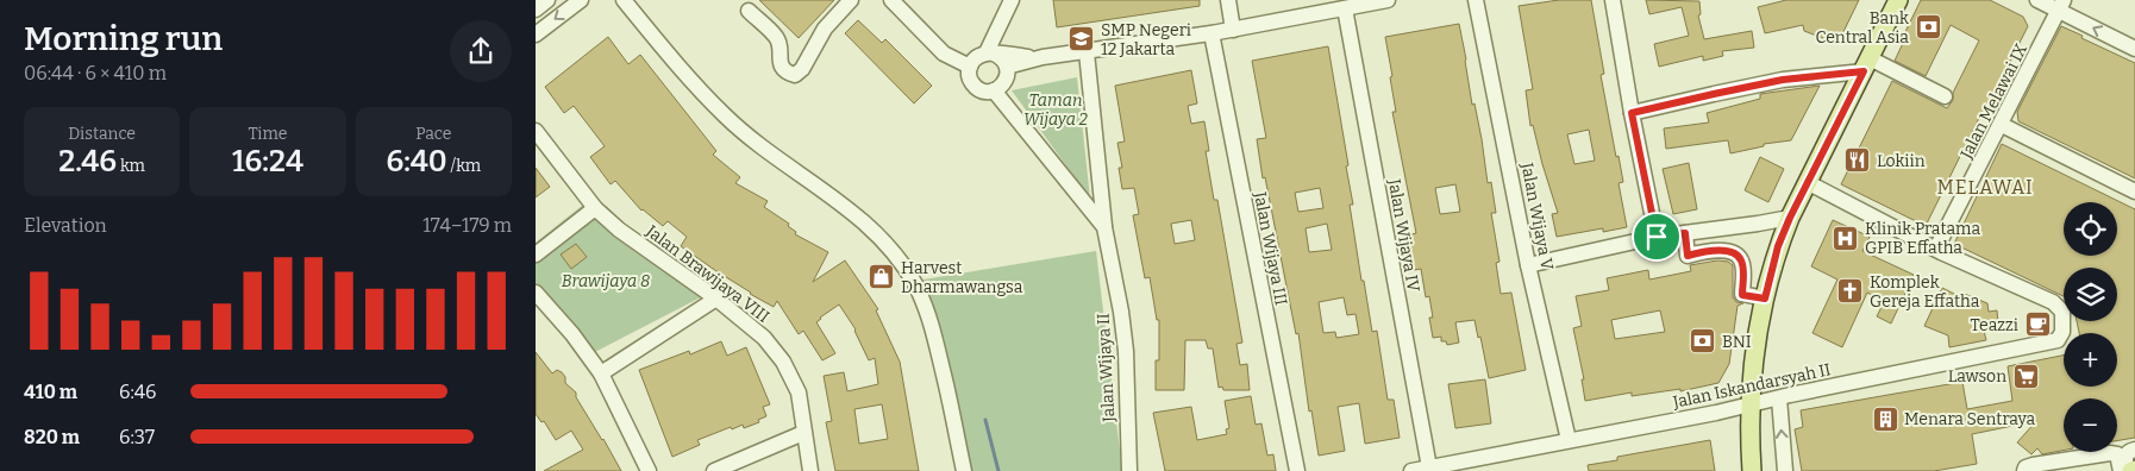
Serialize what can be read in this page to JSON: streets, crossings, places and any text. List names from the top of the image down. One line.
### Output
{"streets":{"street":["Jalan Melawai IX","Jalan Wijaya V","Jalan Wijaya IV","Jalan Wijaya III","Jalan Brawijaya VIII","Jalan Wijaya II","Jalan Iskandarsyah II"]},"crossings":[["Jalan Melawai IX","Jalan Iskandarsyah II"],["Jalan Wijaya V","Jalan Iskandarsyah II"],["Jalan Wijaya IV","Jalan Iskandarsyah II"]],"districts":["MELAWAI"],"parks":["Taman Wijaya 2","Brawijaya 8"],"places":{"bank":["Bank Central Asia","BNI"],"school or university":["SMP Negeri 12 Jakarta"],"restaurant":["Lokiin"],"hospital":["Klinik Pratama GPIB Effatha"],"shop":["Harvest Dharmawangsa"],"church":["Komplek Gereja Effatha"],"cafe":["Teazzi"],"supermarket":["Lawson"],"building":["Menara Sentraya"]},"page":{"heading":["Morning run","06:44 · 6 × 410 m"],"stats":[["Distance","2.46 km"],["Time","16:24"],["Pace","6:40 /km"]],"chart":["Elevation","174–179 m"],"map_buttons":["+","−"],"list":[{"name":"410 m","note":"6:46"},{"name":"820 m","note":"6:37"}]}}
